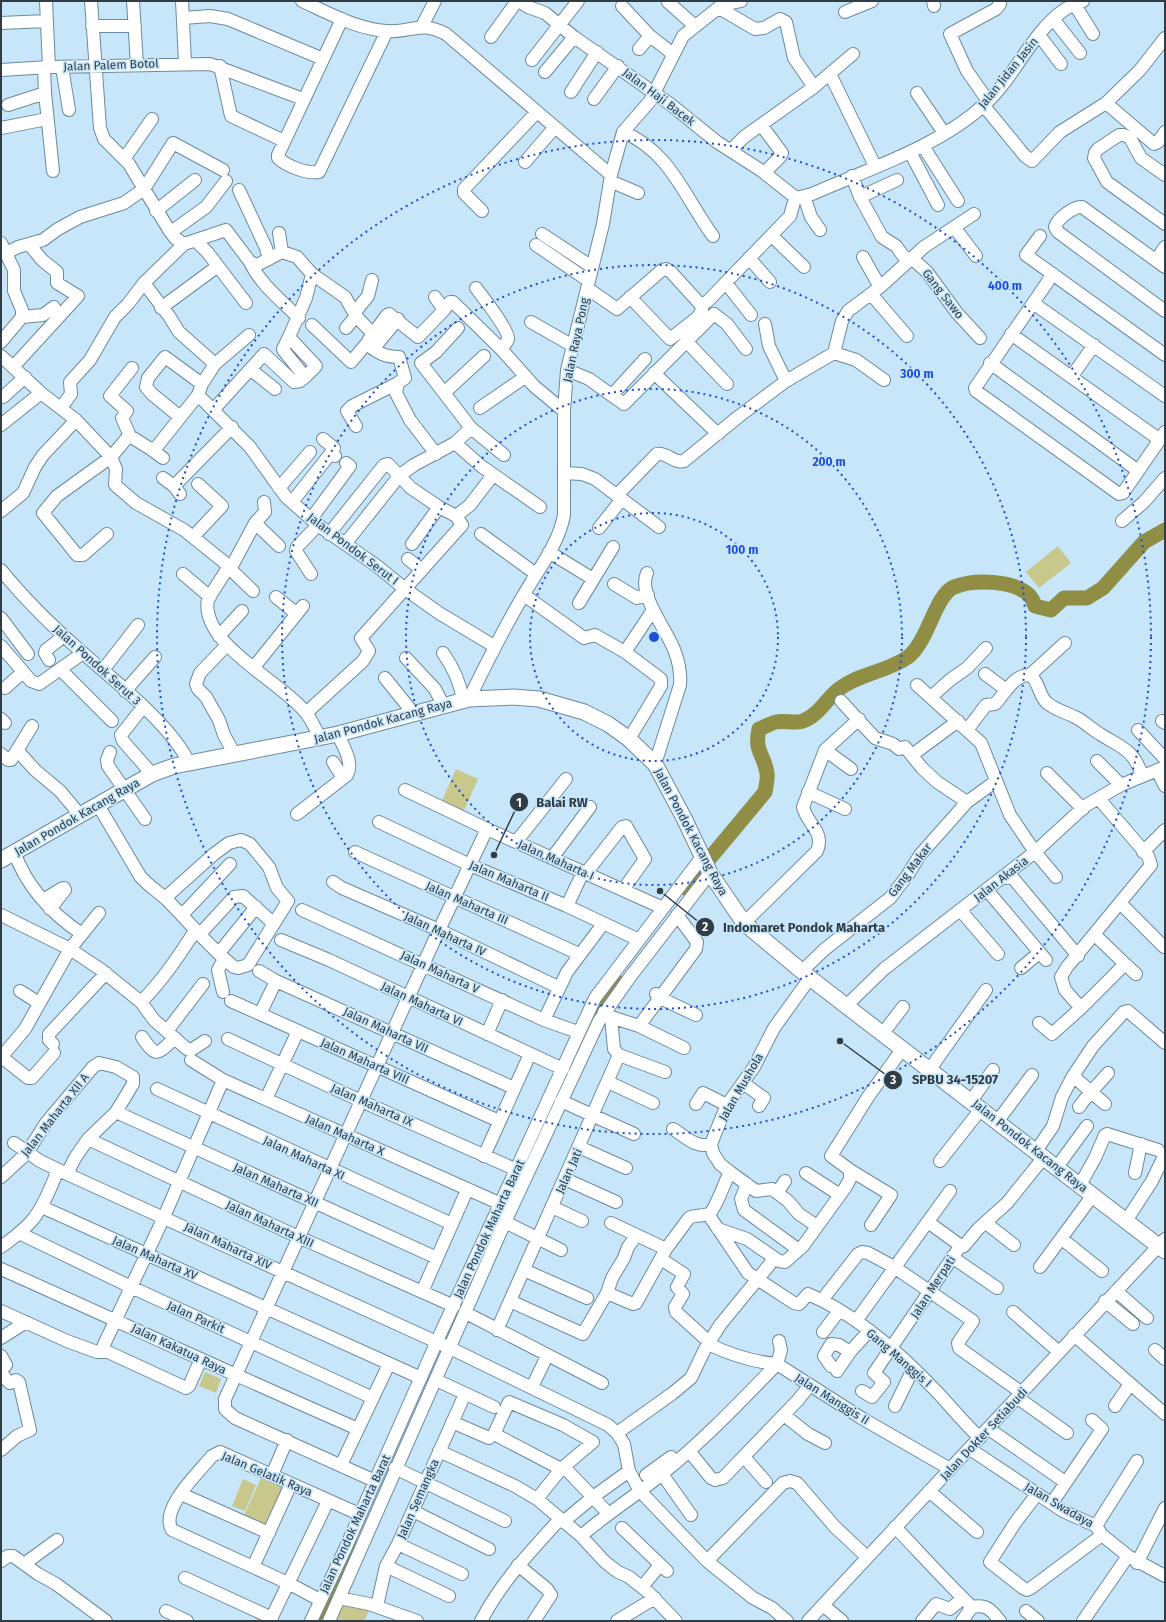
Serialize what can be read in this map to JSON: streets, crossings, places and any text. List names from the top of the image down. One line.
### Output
{"streets":{"main road":["Jalan Pondok Kacang Raya"],"street":["Jalan Palem Botol","Jalan Jidan Jasin","Jalan Haji Bacek","Gang Sawo","Jalan Raya Pong","Jalan Pondok Serut I","Jalan Pondok Serut 3","Jalan Maharta I","Gang Makar","Jalan Akasia","Jalan Maharta II","Jalan Maharta III","Jalan Maharta IV","Jalan Maharta V","Jalan Maharta VI","Jalan Maharta VII","Jalan Maharta VIII","Jalan Mushola","Jalan Maharta IX","Jalan Maharta XII A","Jalan Maharta X","Jalan Maharta XI","Jalan Jati","Jalan Maharta XII","Jalan Maharta XIII","Jalan Pondok Maharta Barat","Jalan Maharta XIV","Jalan Maharta XV","Jalan Merpati","Jalan Parkit","Jalan Kakatua Raya","Gang Manggis I","Jalan Manggis II","Jalan Dokter Setiabudi","Jalan Gelatik Raya","Jalan Semangka","Jalan Swadaya"]},"crossings":[["Jalan Jidan Jasin","Jalan Haji Bacek"],["Jalan Jidan Jasin","Gang Sawo"],["Jalan Haji Bacek","Jalan Raya Pong"],["Jalan Raya Pong","Jalan Pondok Serut I"],["Jalan Raya Pong","Jalan Pondok Kacang Raya"],["Jalan Pondok Serut 3","Jalan Pondok Kacang Raya"],["Jalan Pondok Kacang Raya","Gang Makar"],["Jalan Pondok Kacang Raya","Jalan Akasia"],["Jalan Pondok Kacang Raya","Jalan Mushola"],["Jalan Pondok Kacang Raya","Jalan Pondok Maharta Barat"],["Jalan Pondok Kacang Raya","Jalan Merpati"],["Jalan Pondok Kacang Raya","Jalan Dokter Setiabudi"],["Jalan Maharta I","Jalan Pondok Maharta Barat"],["Gang Makar","Jalan Mushola"],["Jalan Maharta II","Jalan Pondok Maharta Barat"],["Jalan Maharta V","Jalan Pondok Maharta Barat"],["Jalan Maharta VI","Jalan Pondok Maharta Barat"],["Jalan Maharta IX","Jalan Pondok Maharta Barat"],["Jalan Maharta XII A","Jalan Maharta XII"],["Jalan Maharta XII A","Jalan Maharta XIII"],["Jalan Maharta XII A","Jalan Maharta XIV"],["Jalan Maharta XII A","Jalan Maharta XV"],["Jalan Maharta XII A","Jalan Parkit"],["Jalan Maharta X","Jalan Pondok Maharta Barat"],["Jalan Maharta XIII","Jalan Pondok Maharta Barat"],["Jalan Pondok Maharta Barat","Jalan Maharta XIV"],["Jalan Pondok Maharta Barat","Jalan Gelatik Raya"],["Jalan Merpati","Gang Manggis I"],["Gang Manggis I","Jalan Dokter Setiabudi"],["Jalan Manggis II","Jalan Dokter Setiabudi"],["Jalan Dokter Setiabudi","Jalan Swadaya"]],"places":["Balai RW","Indomaret Pondok Maharta","SPBU 34-15207"],"rings":["400 m","300 m","200 m","100 m"]}
